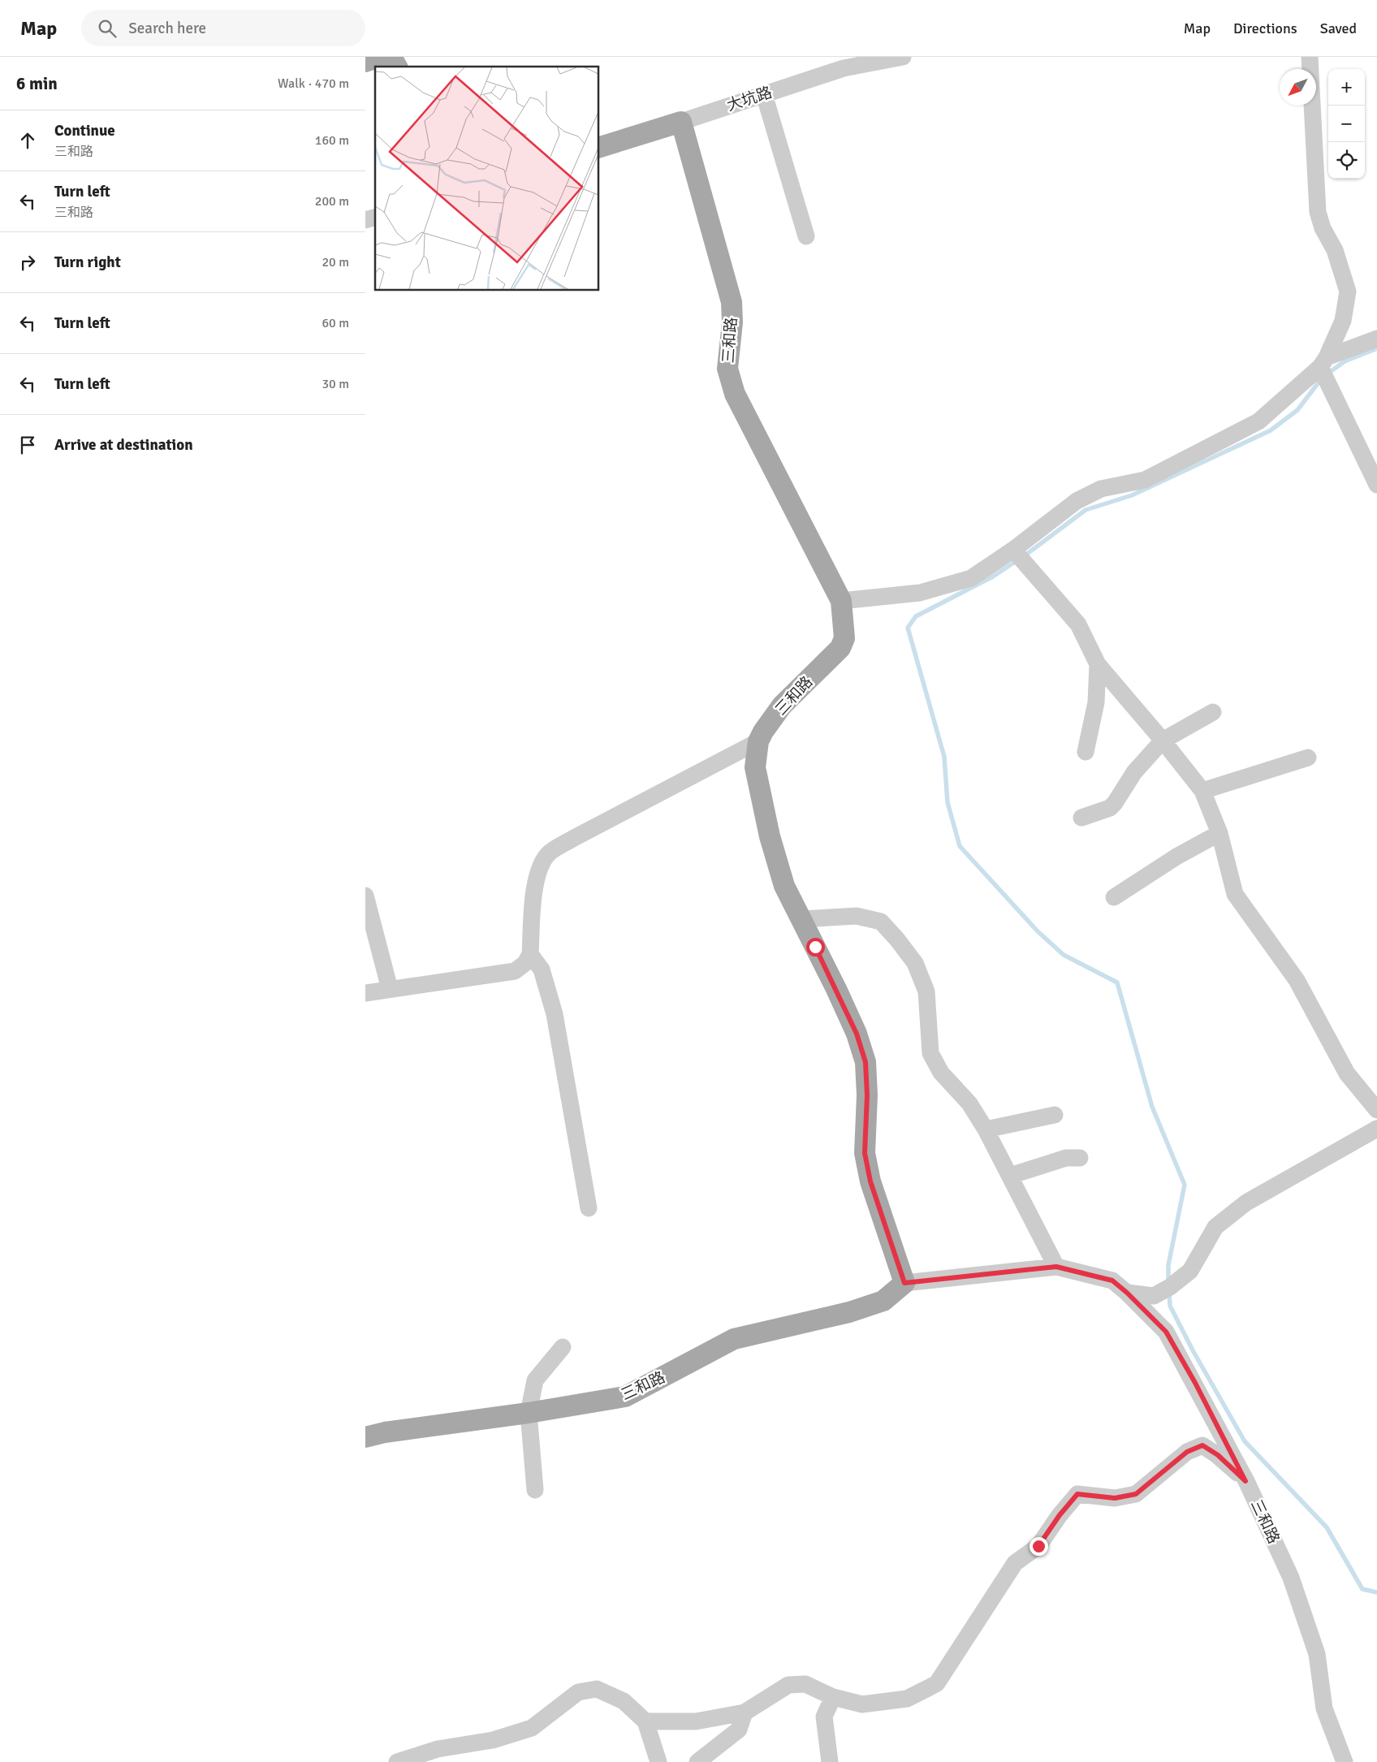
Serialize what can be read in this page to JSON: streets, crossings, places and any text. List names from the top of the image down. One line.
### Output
{"streets":{"main road":["大坑路","三和路"]},"crossings":[["大坑路","三和路"]],"north":"bottom left","page":{"header":"Map","search":"Search here","nav":["Map","Directions","Saved"],"heading":["6 min","Walk · 470 m"],"map_buttons":["+","−"],"list":[["Continue","三和路","160 m"],["Turn left","三和路","200 m"],["Turn right","20 m"],["Turn left","60 m"],["Turn left","30 m"],"Arrive at destination"]}}
